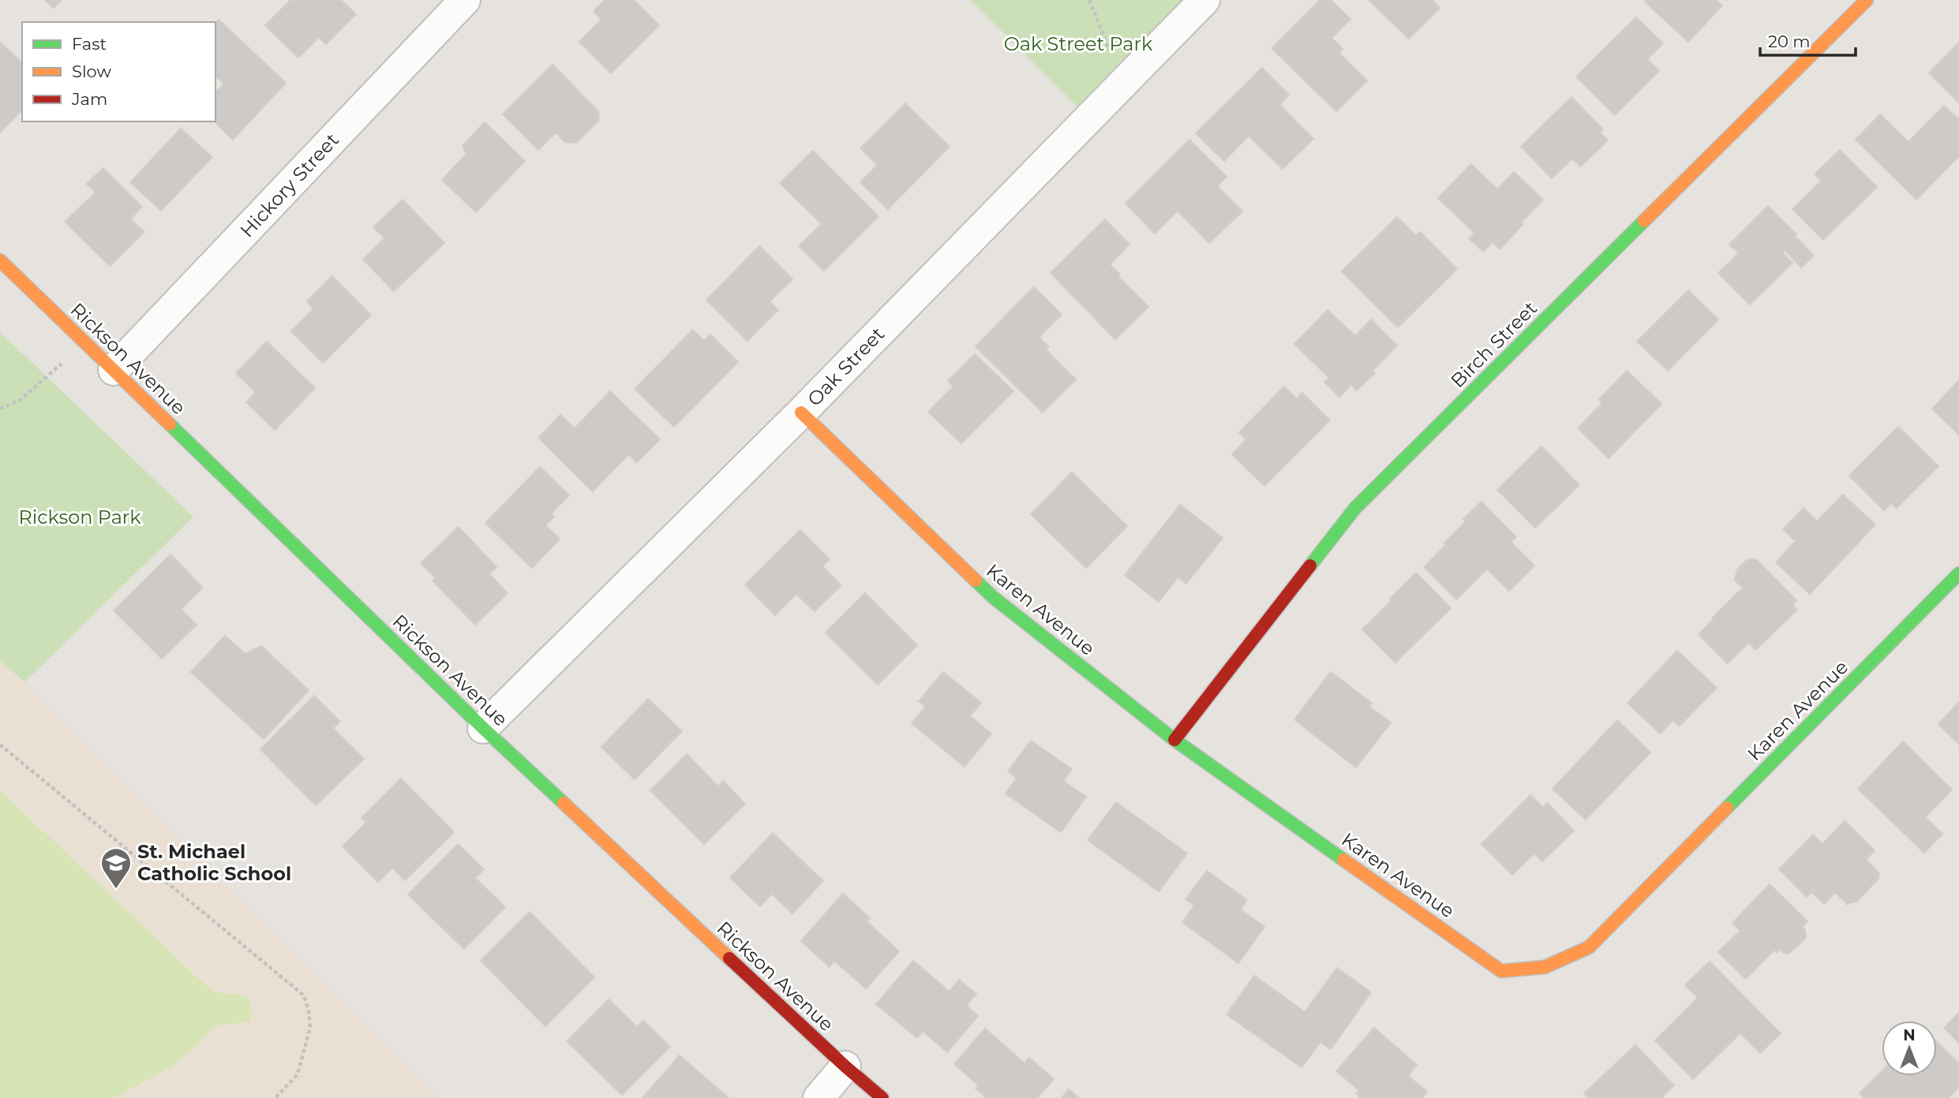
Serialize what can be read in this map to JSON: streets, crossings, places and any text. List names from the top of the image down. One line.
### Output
{"streets":{"street":["Hickory Street","Birch Street","Rickson Avenue","Oak Street","Karen Avenue"]},"crossings":[["Hickory Street","Rickson Avenue"],["Birch Street","Karen Avenue"],["Rickson Avenue","Oak Street"],["Oak Street","Karen Avenue"]],"parks":["Oak Street Park","Rickson Park"],"places":{"school or university":["St. Michael Catholic School"]},"legend":["Fast","Slow","Jam"],"scale_bar":"20 m","north":"top"}
